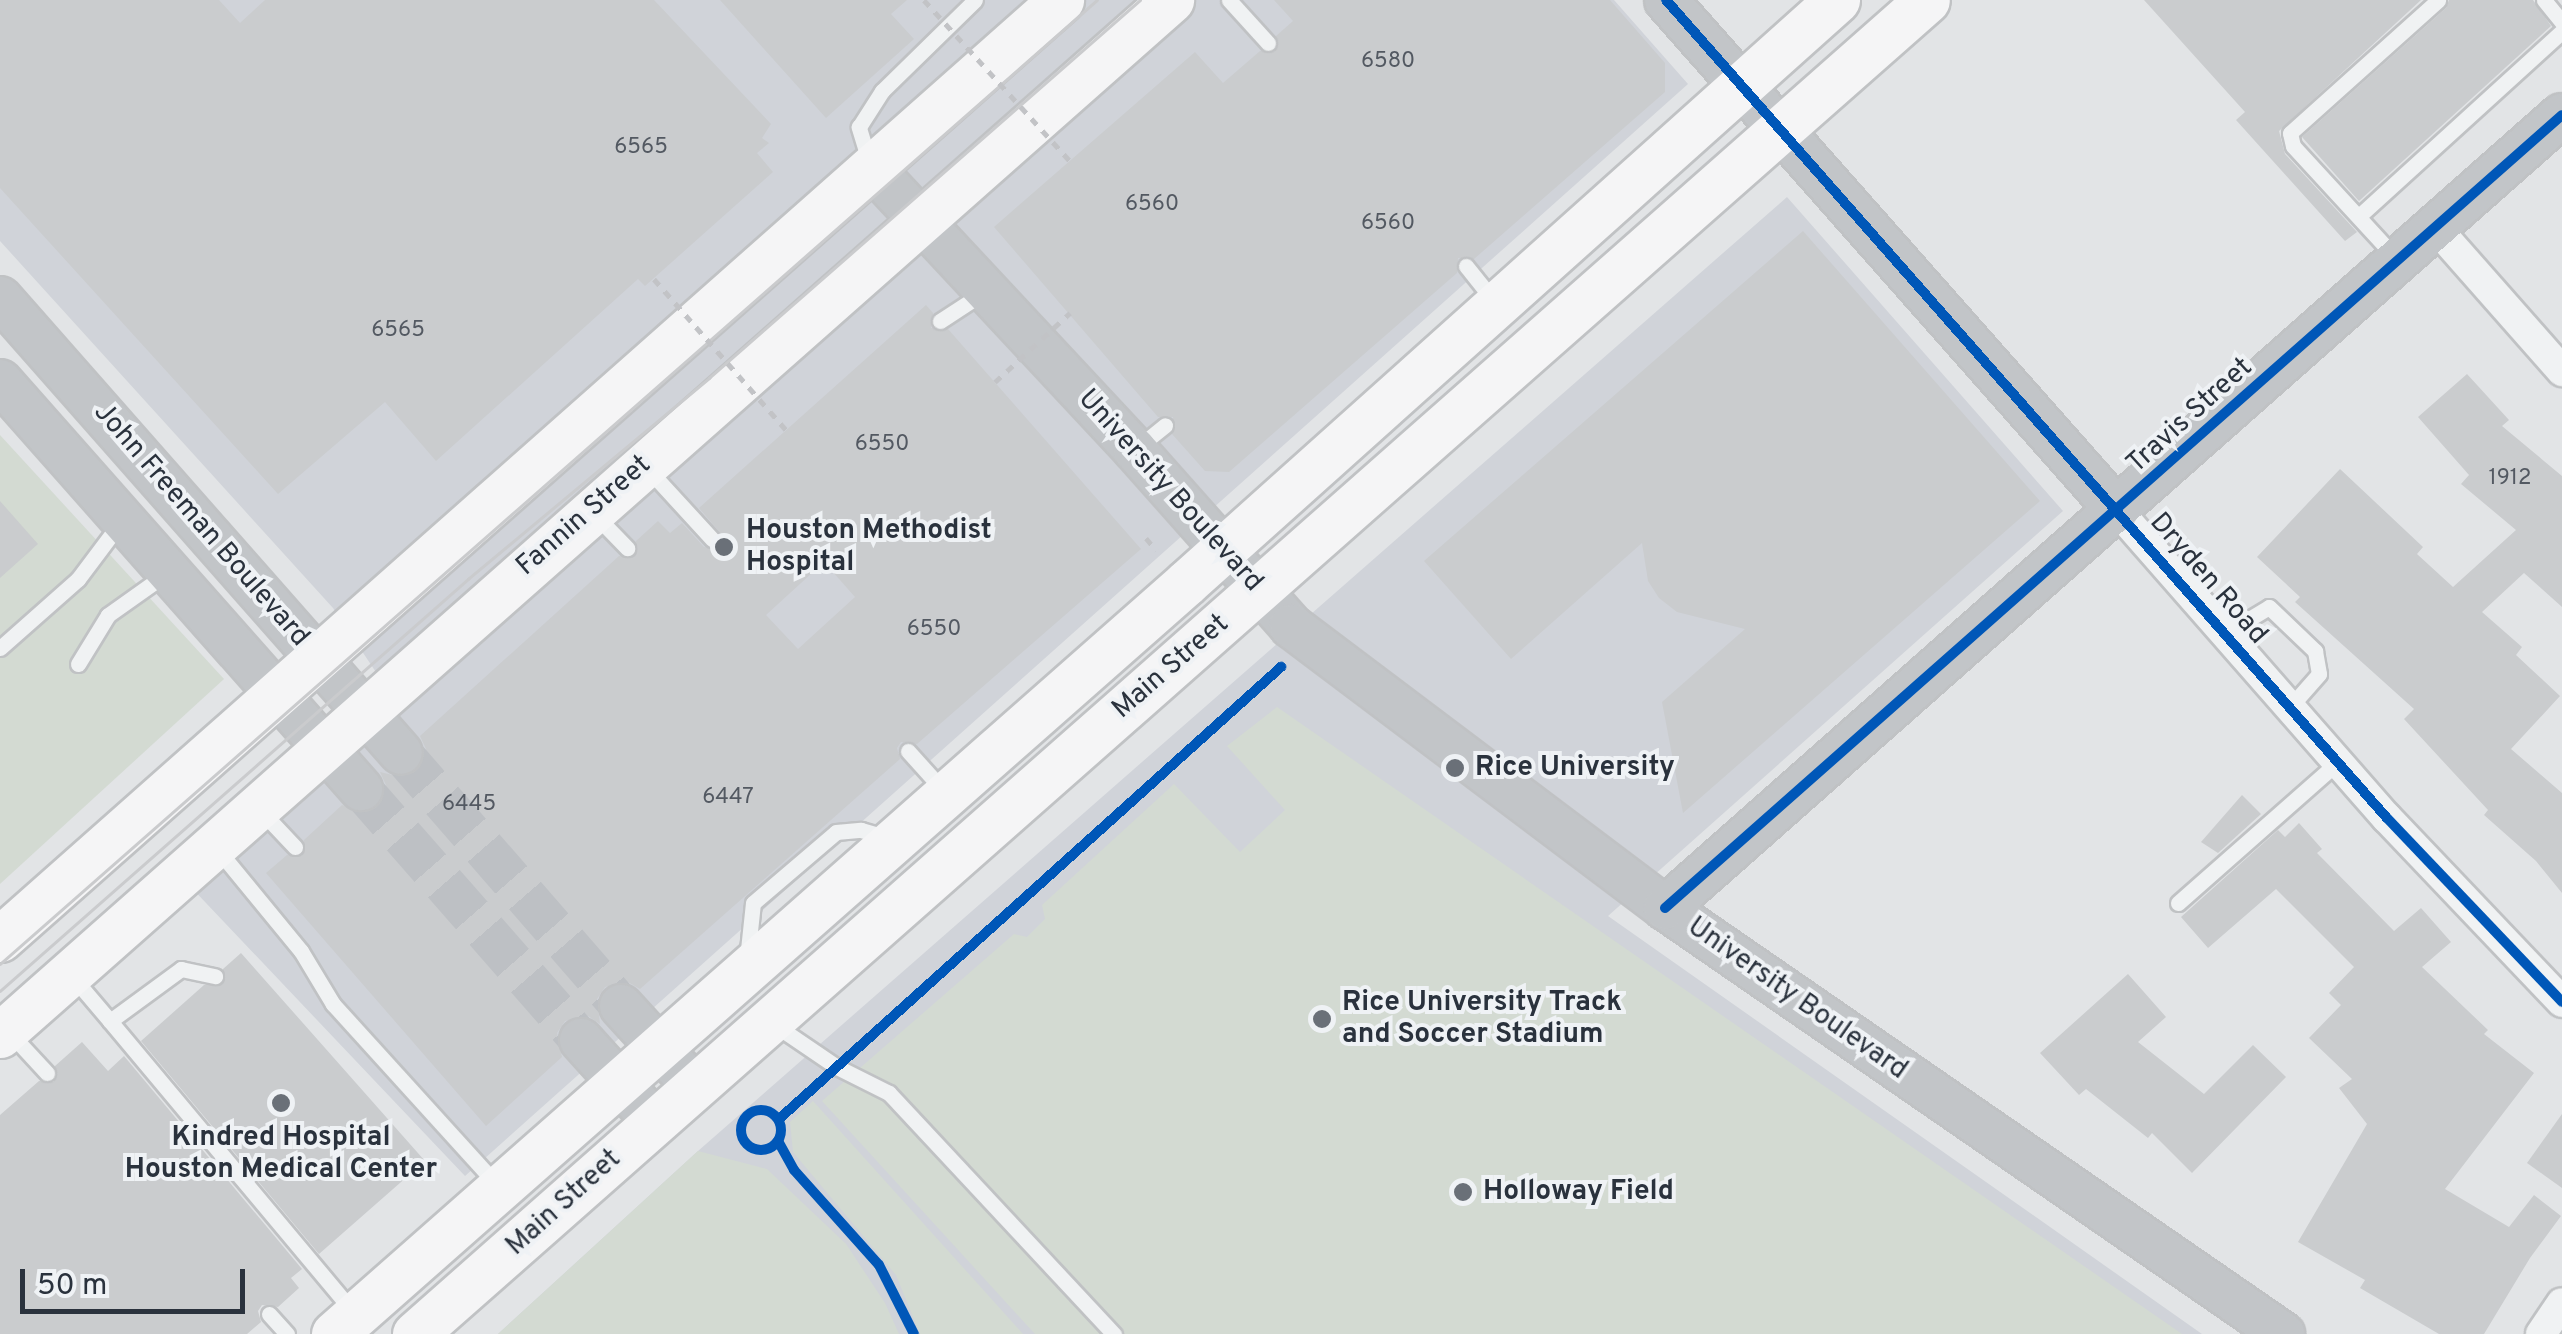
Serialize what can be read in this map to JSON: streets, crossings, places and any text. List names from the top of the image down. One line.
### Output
{"streets":{"main road":["Fannin Street","Main Street"],"street":["Travis Street","University Boulevard","John Freeman Boulevard","Dryden Road"]},"crossings":[["Travis Street","University Boulevard"],["Travis Street","Dryden Road"],["University Boulevard","Fannin Street"],["University Boulevard","Main Street"],["Fannin Street","John Freeman Boulevard"],["Dryden Road","Main Street"]],"places":["Houston Methodist Hospital","Rice University","Rice University Track and Soccer Stadium","Kindred Hospital Houston Medical Center","Holloway Field"],"house_numbers":["6580","6565","6560","6560","6565","6550","1912","6550","6447","6445"],"scale_bar":"50 m"}
